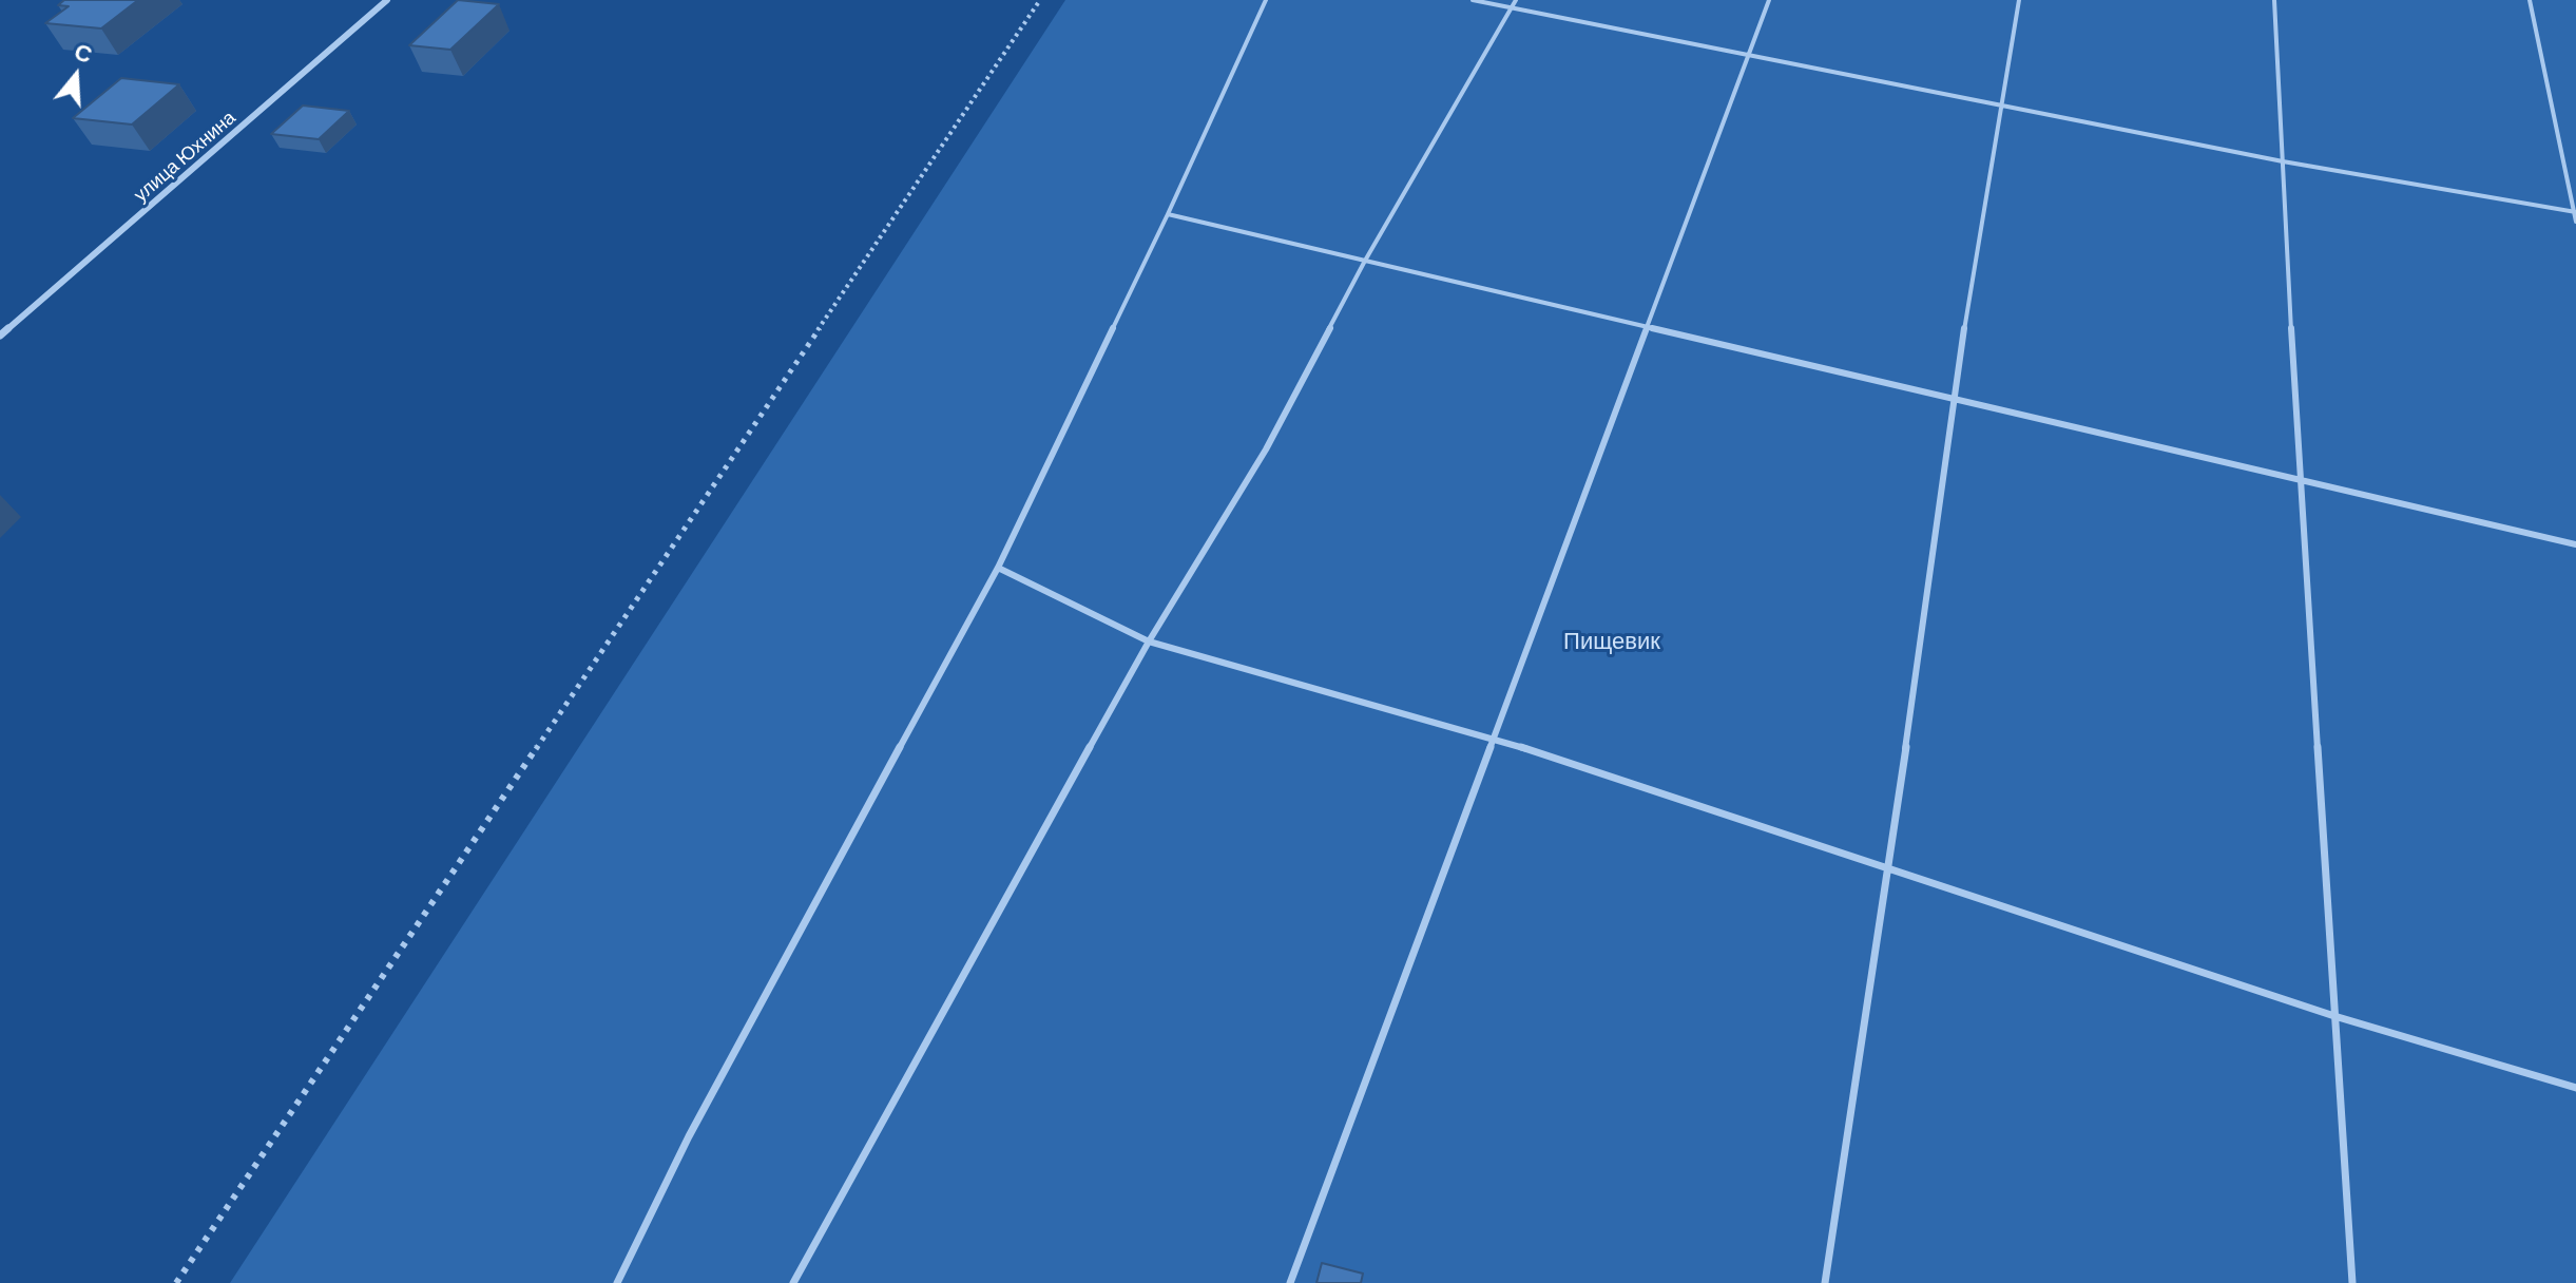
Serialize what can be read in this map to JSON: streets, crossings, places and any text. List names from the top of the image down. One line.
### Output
{"streets":{"street":["улица Юхнина"]},"parks":["Пищевик"],"north":"top"}
